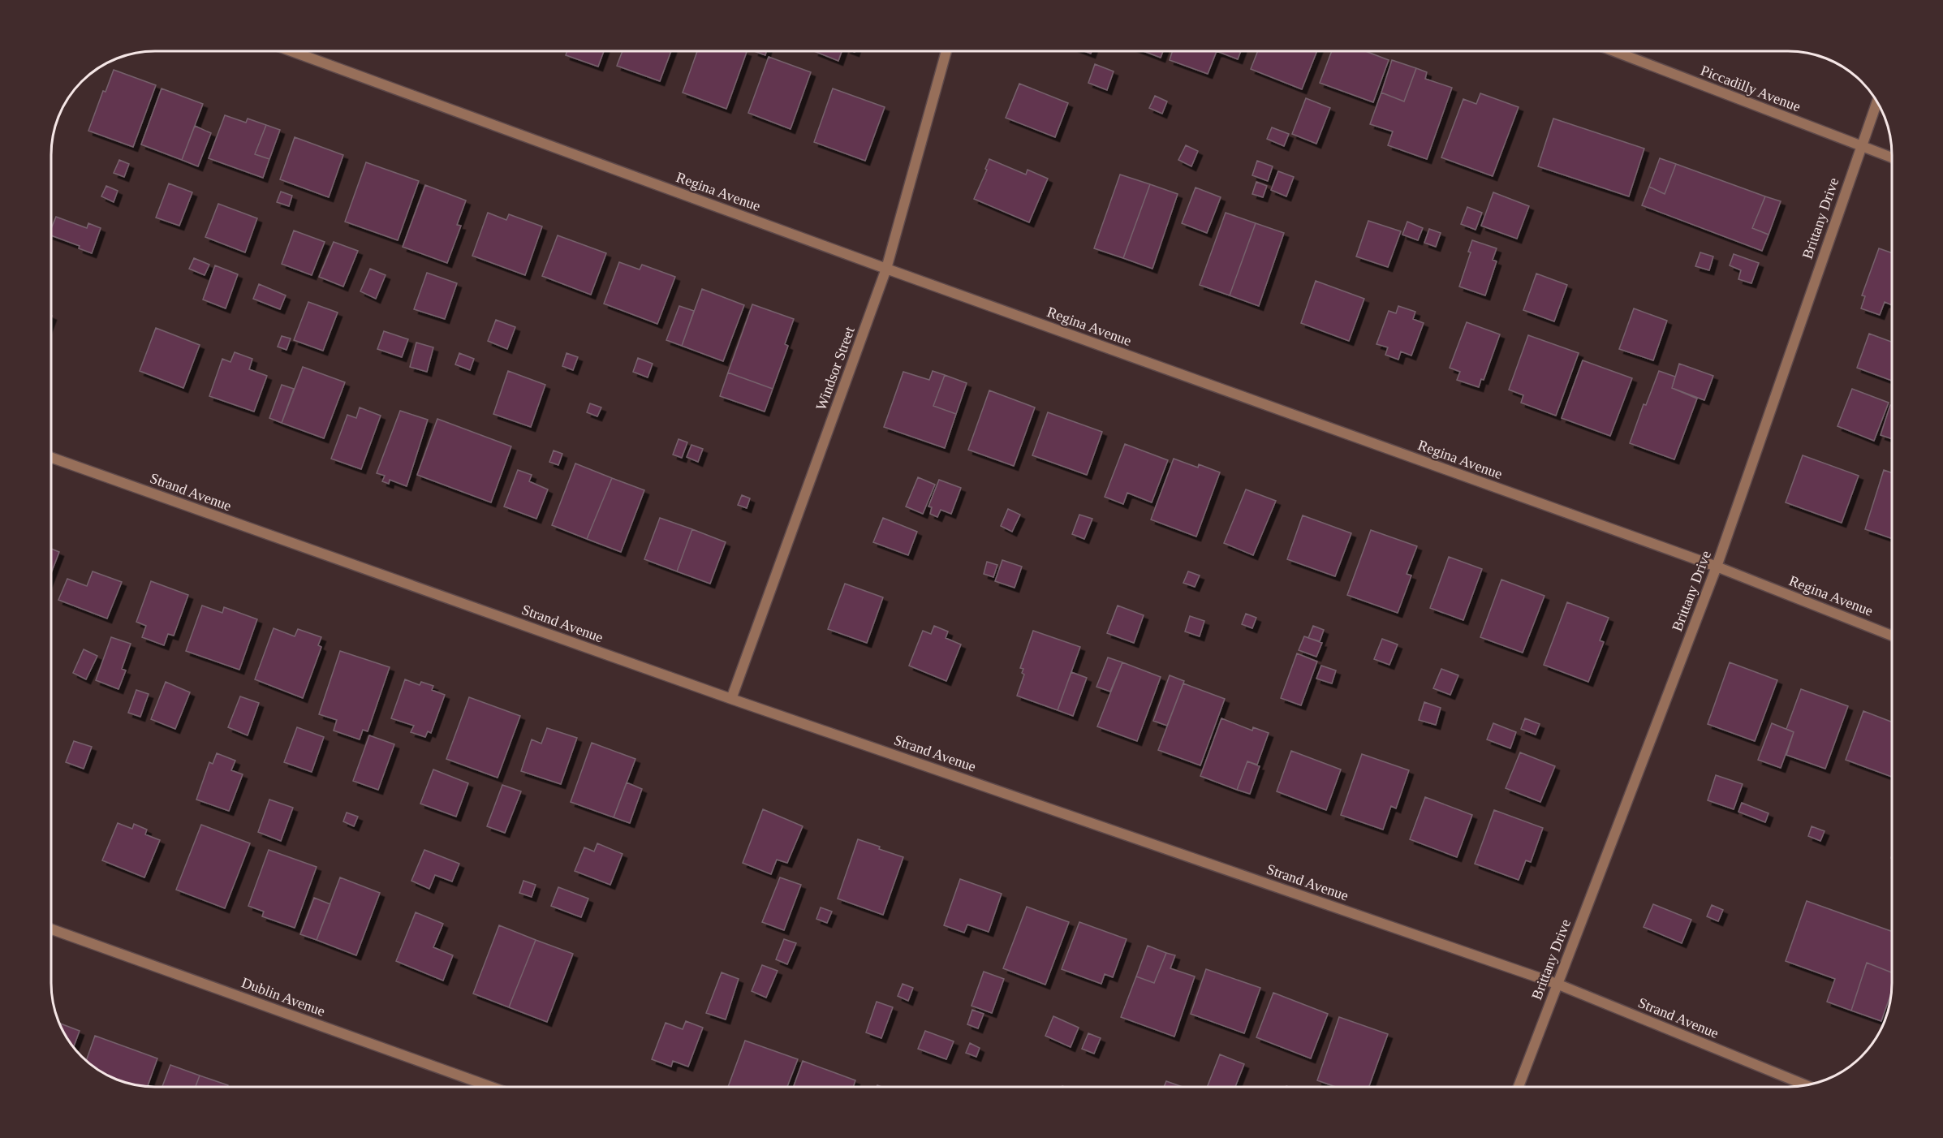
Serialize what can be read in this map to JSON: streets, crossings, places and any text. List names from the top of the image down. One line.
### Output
{"streets":{"street":["Piccadilly Avenue","Regina Avenue","Brittany Drive","Windsor Street","Strand Avenue","Dublin Avenue"]},"crossings":[["Piccadilly Avenue","Brittany Drive"],["Regina Avenue","Brittany Drive"],["Regina Avenue","Windsor Street"],["Brittany Drive","Strand Avenue"],["Windsor Street","Strand Avenue"]]}
